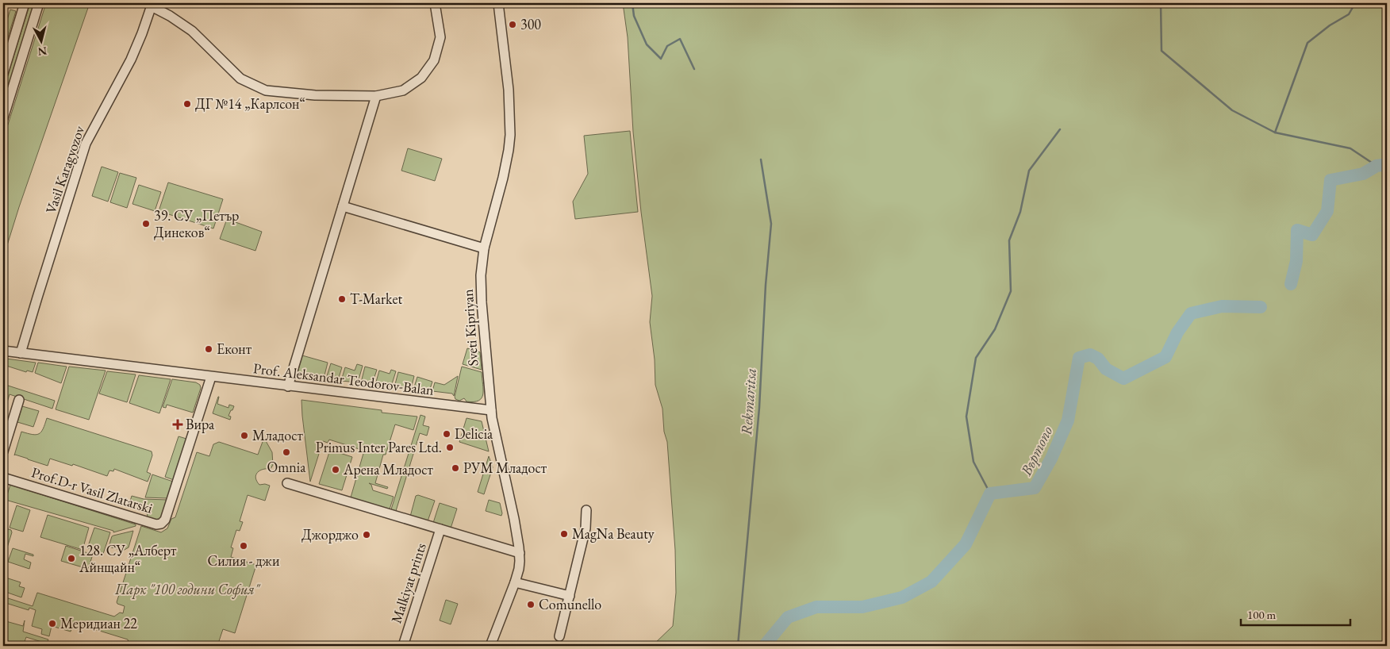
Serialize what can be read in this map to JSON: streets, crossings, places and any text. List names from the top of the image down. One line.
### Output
{"streets":{"street":["Vasil Karagyozov","Sveti Kipriyan","Prof. Aleksandar Teodorov-Balan","Prof.D-r Vasil Zlatarski","Malkiyat prints"]},"crossings":[["Vasil Karagyozov","Prof. Aleksandar Teodorov-Balan"],["Sveti Kipriyan","Prof. Aleksandar Teodorov-Balan"],["Prof. Aleksandar Teodorov-Balan","Prof.D-r Vasil Zlatarski"]],"water":["Rekmaritsa","Въртопо"],"parks":["Парк \"100 години София\""],"places":{"other":["300","ДГ №14 „Карлсон“","39. СУ „Петър Динеков“","T-Market","Еконт","Delicia","Младост","Primus Inter Pares Ltd.","Omnia","РУМ Младост","Арена Младост","MagNa Beauty","Джорджо","Силия - джи","128. СУ „Алберт Айнщайн“","Comunello","Меридиан 22"],"health":["Вира"]},"scale_bar":"100 m","north":"bottom"}
